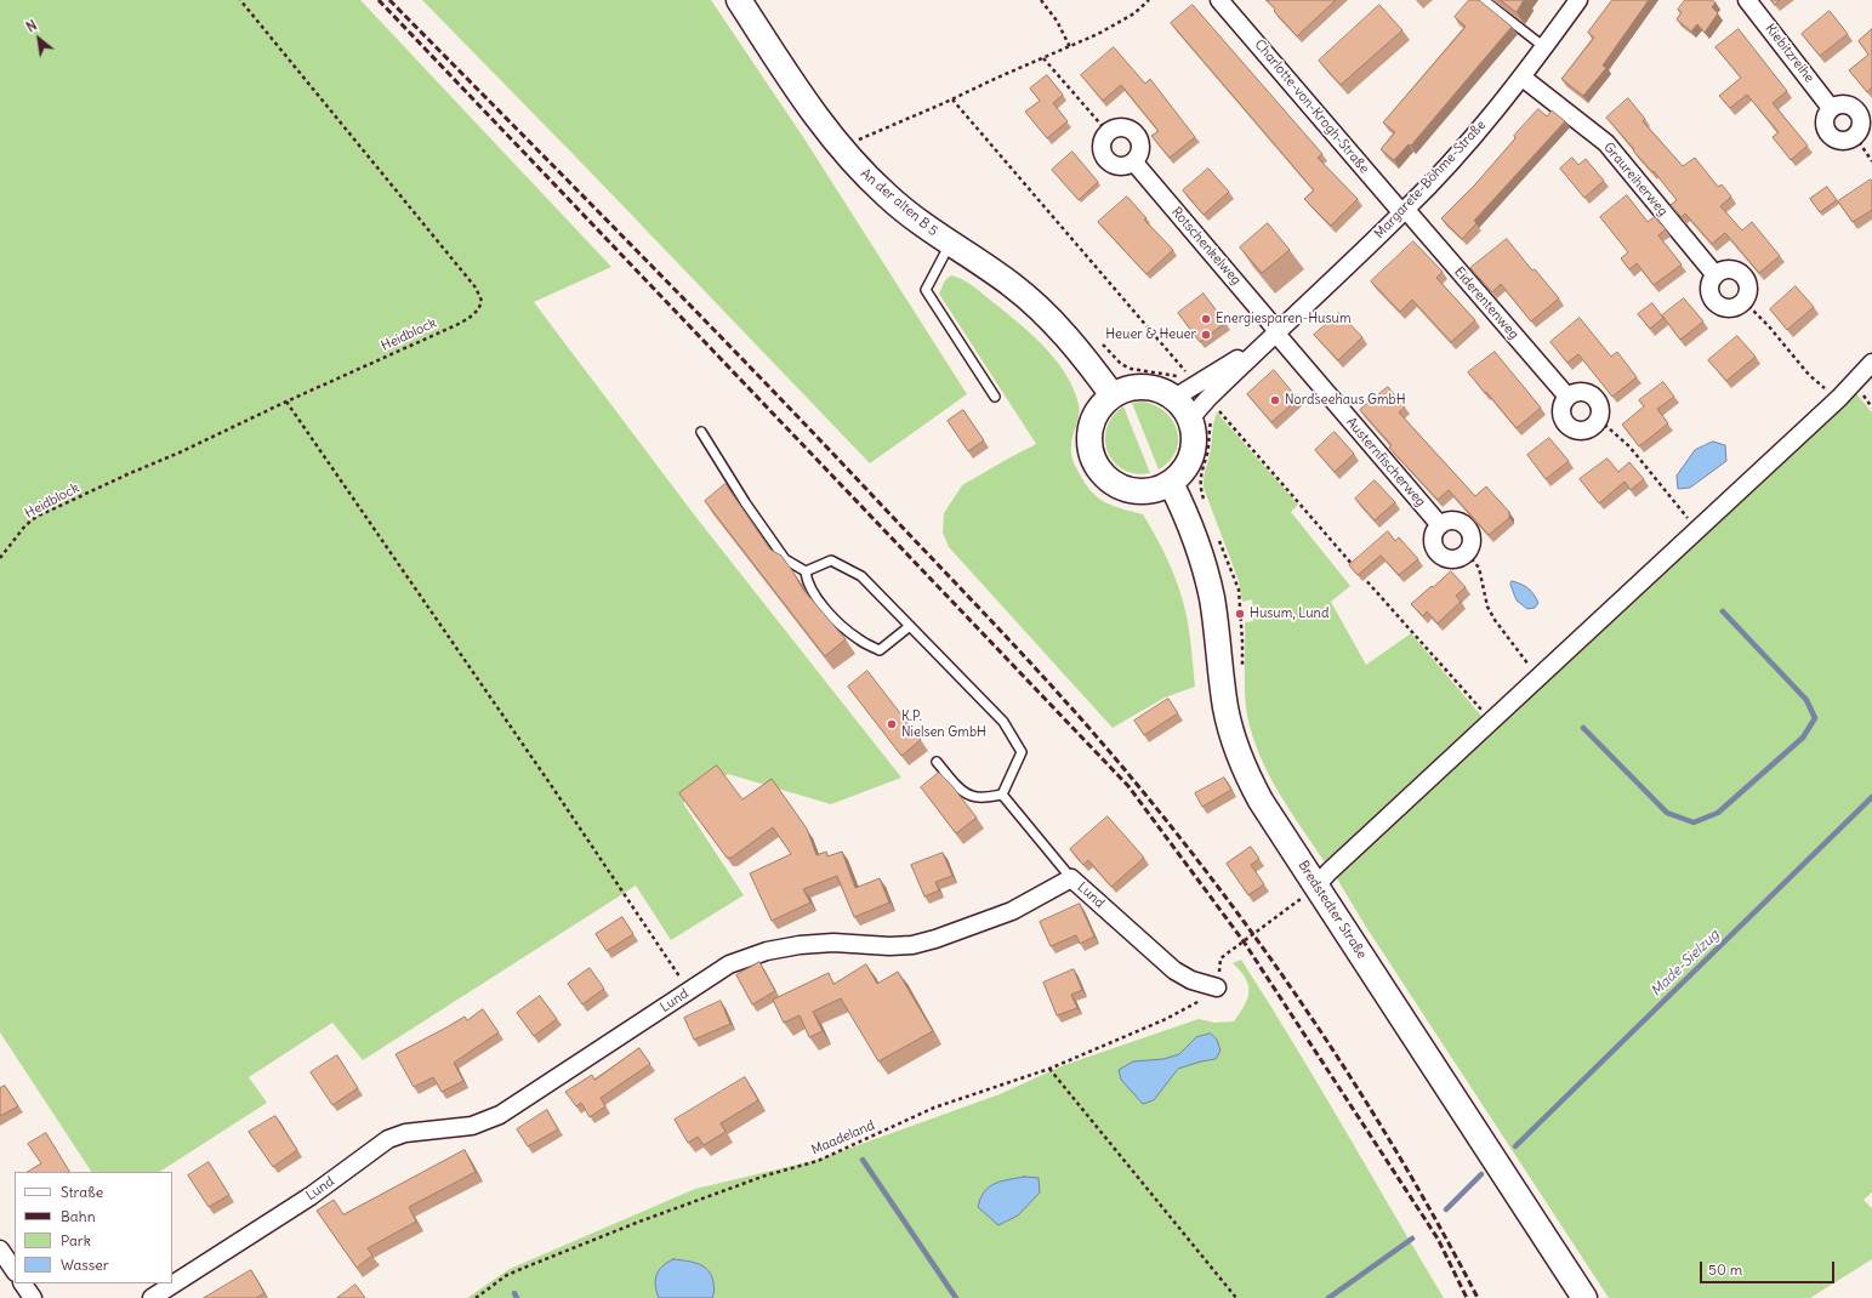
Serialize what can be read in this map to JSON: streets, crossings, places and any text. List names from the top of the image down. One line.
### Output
{"streets":{"main road":["An der alten B 5","Bredstedter Straße"],"street":["Kiebitzreihe","Charlotte-von-Krogh-Straße","Margarete-Böhme-Straße","Graureiherweg","Rotschenkelweg","Eiderentenweg","Austernfischerweg","Lund"],"path":["Heidblock","Maadeland"]},"crossings":[["Charlotte-von-Krogh-Straße","Margarete-Böhme-Straße"],["Charlotte-von-Krogh-Straße","Eiderentenweg"],["Margarete-Böhme-Straße","Graureiherweg"],["Margarete-Böhme-Straße","An der alten B 5"],["Margarete-Böhme-Straße","Rotschenkelweg"],["Margarete-Böhme-Straße","Eiderentenweg"],["Margarete-Böhme-Straße","Austernfischerweg"],["Margarete-Böhme-Straße","Bredstedter Straße"],["An der alten B 5","Bredstedter Straße"],["Rotschenkelweg","Austernfischerweg"],["Lund","Maadeland"]],"water":["Made-Sielzug"],"places":["Energiesparen-Husum","Heuer & Heuer","Nordseehaus GmbH","Husum, Lund","K.P. Nielsen GmbH"],"legend":["Straße","Bahn","Park","Wasser"],"scale_bar":"50 m","north":"top left"}
